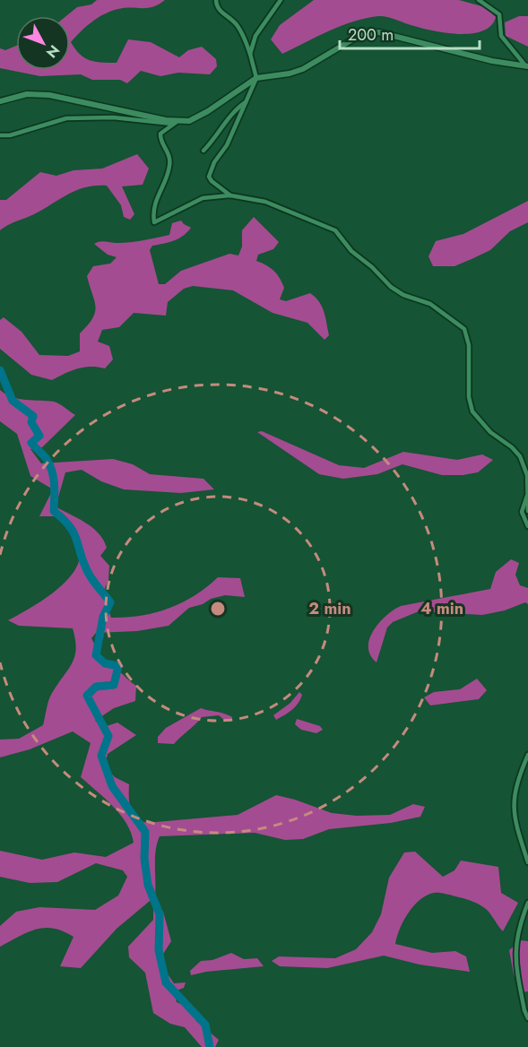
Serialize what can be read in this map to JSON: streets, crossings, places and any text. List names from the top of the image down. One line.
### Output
{"scale_bar":"200 m","north":"bottom right","rings":["2 min","4 min"]}
